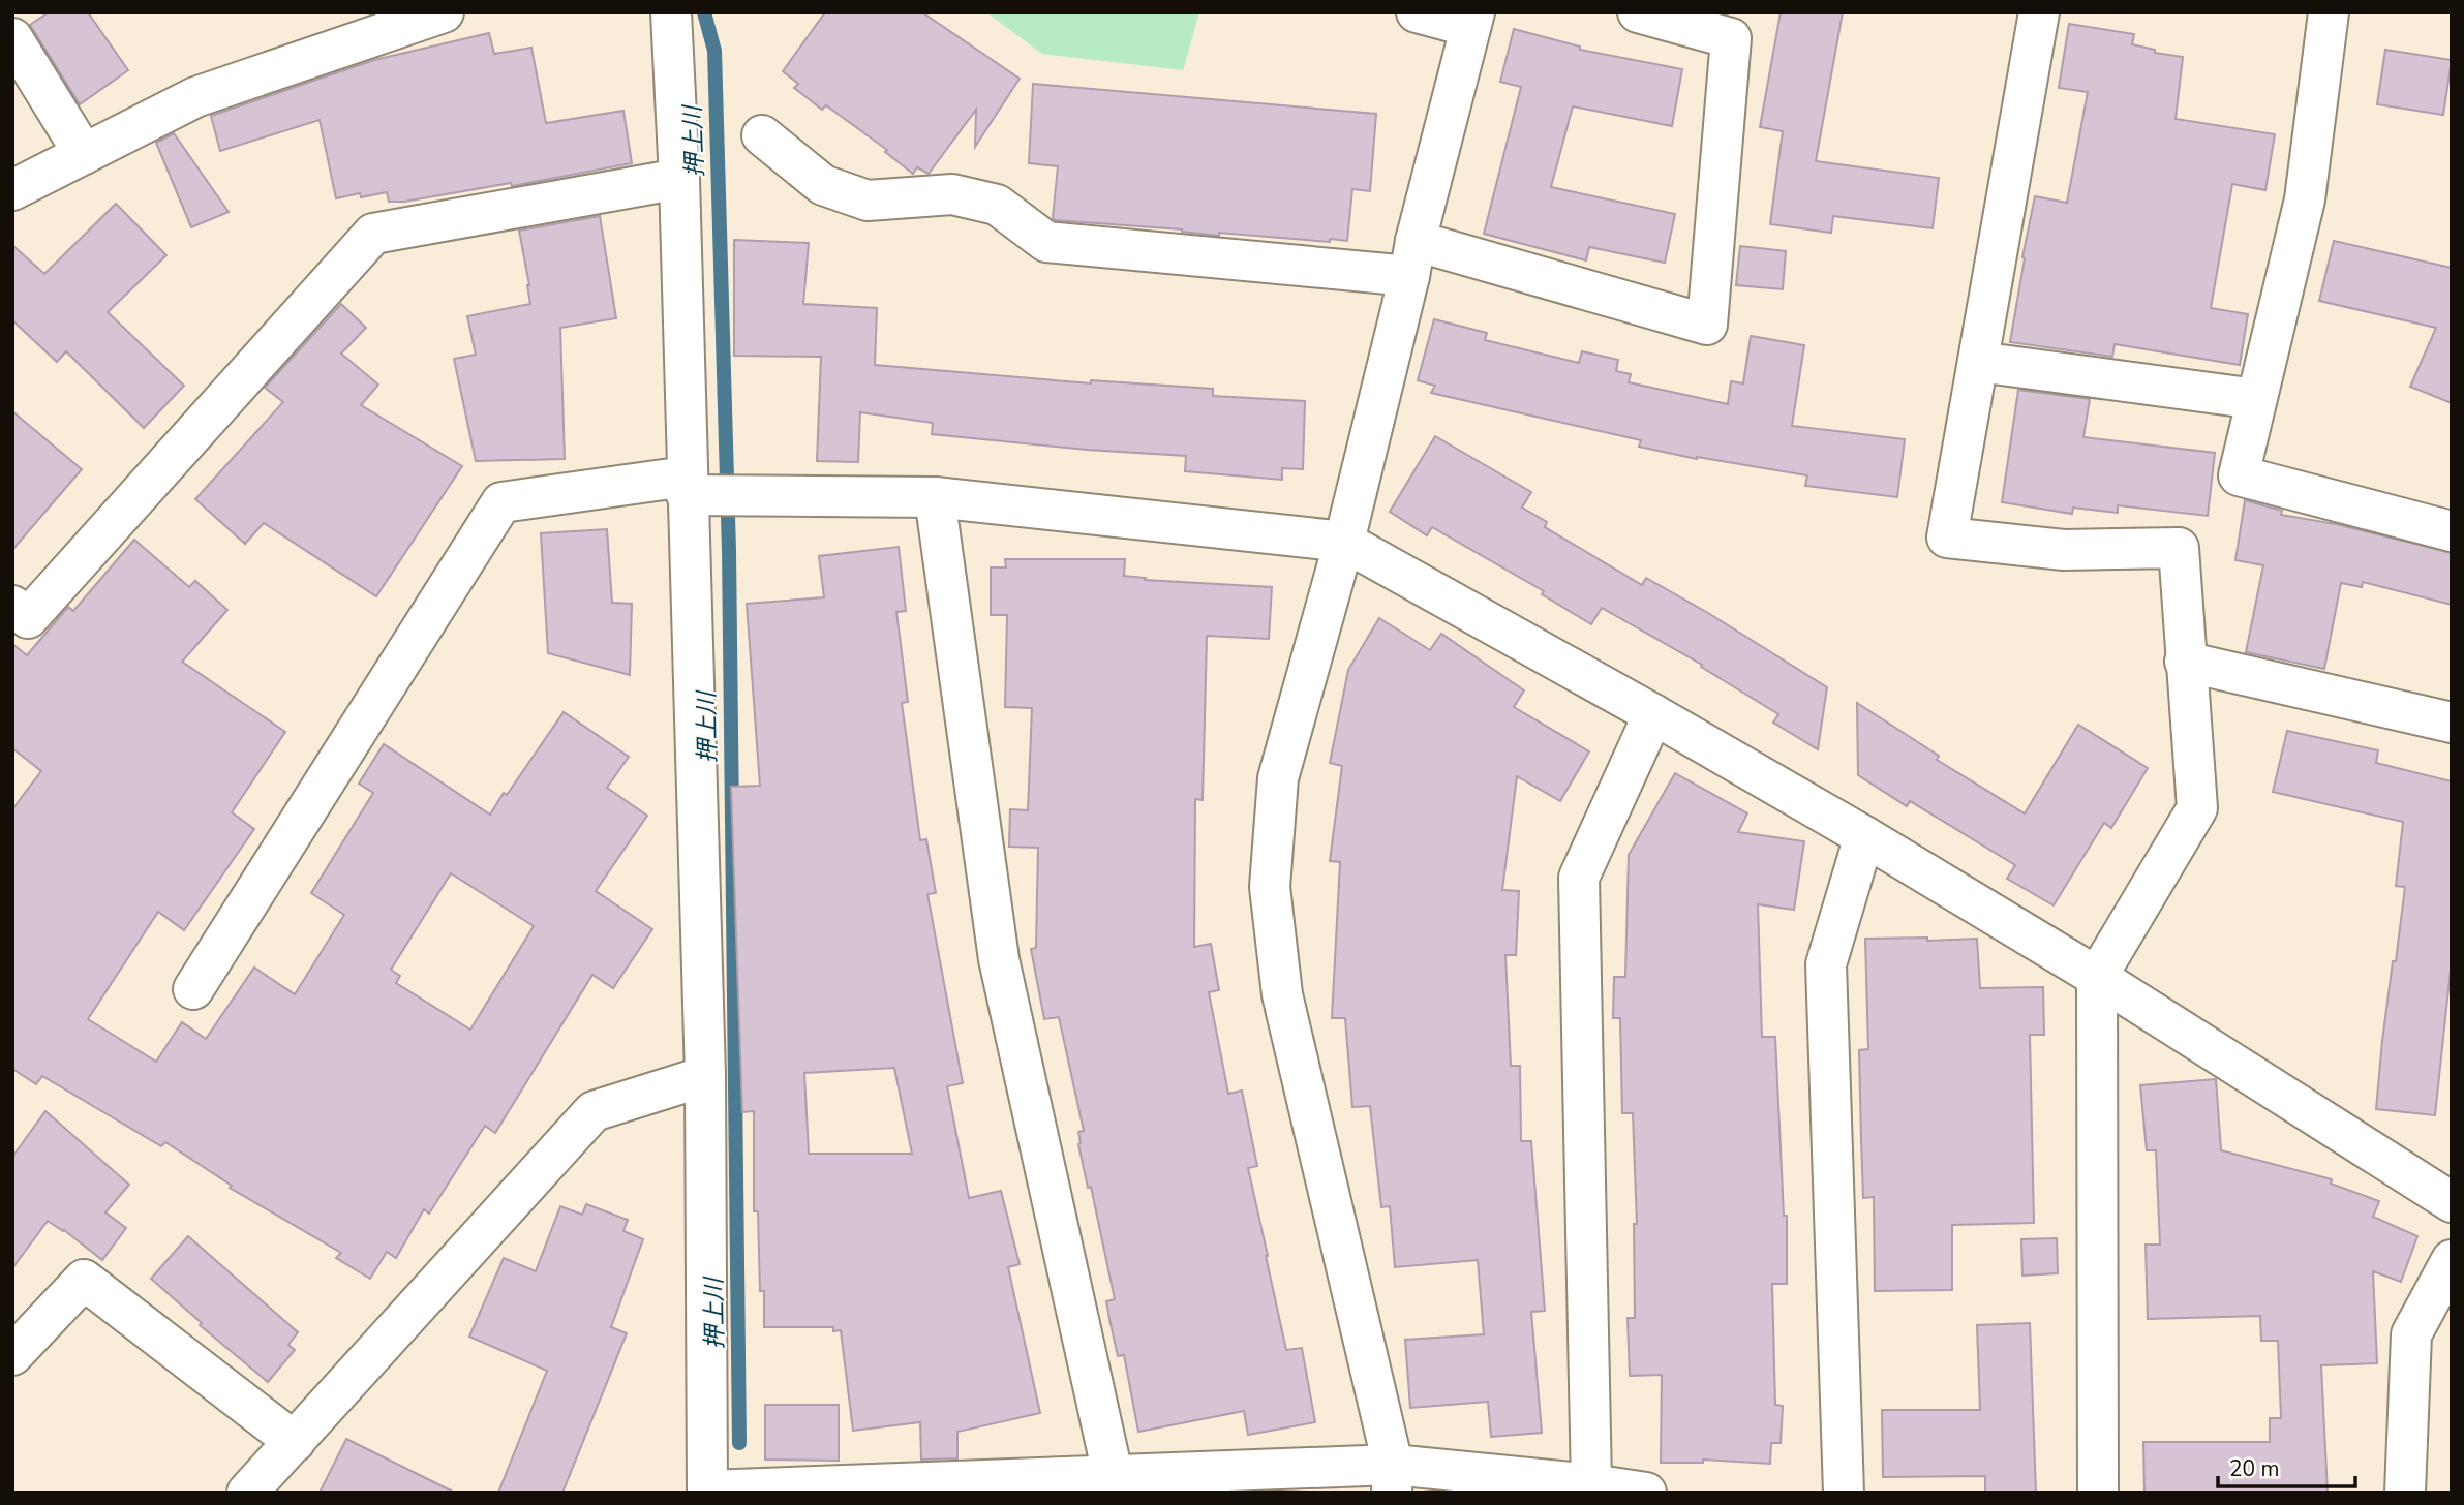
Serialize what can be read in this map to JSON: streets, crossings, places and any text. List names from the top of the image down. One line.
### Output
{"water":["押上川"],"scale_bar":"20 m"}
